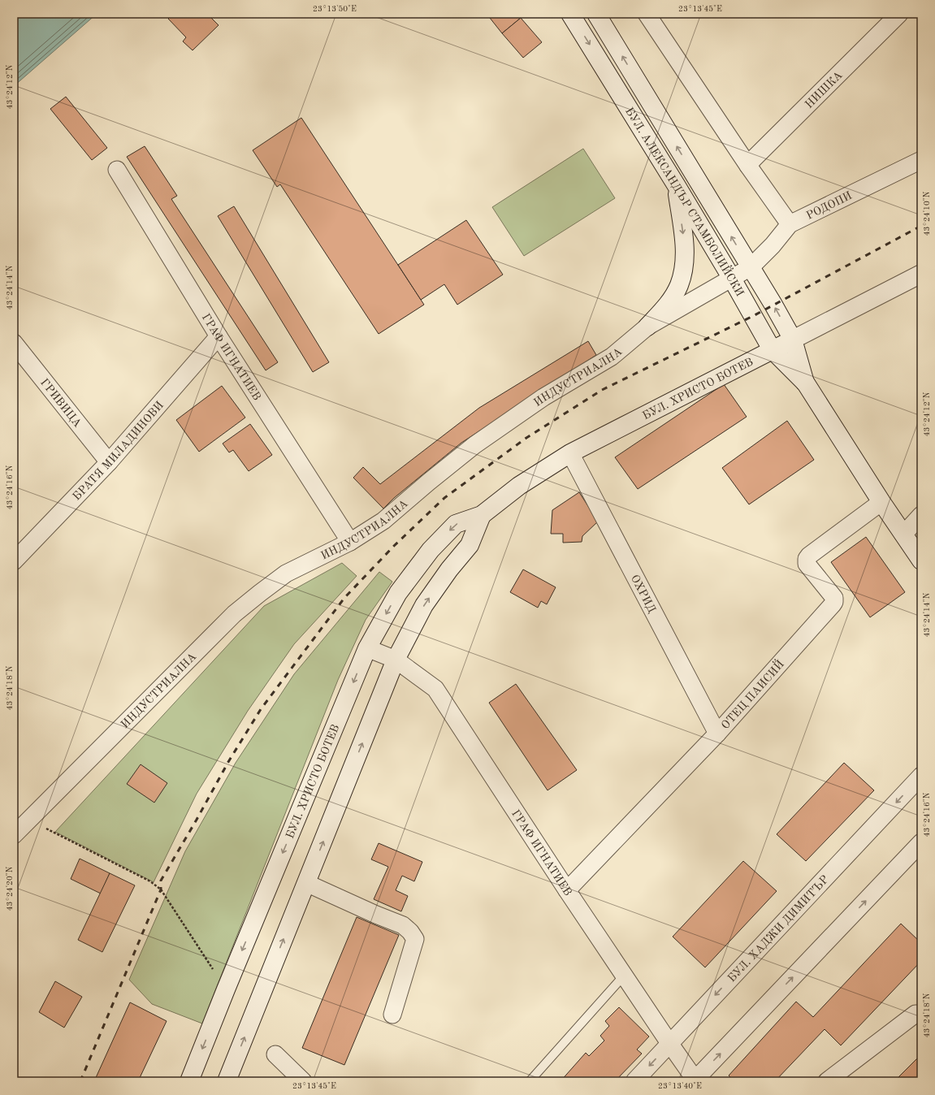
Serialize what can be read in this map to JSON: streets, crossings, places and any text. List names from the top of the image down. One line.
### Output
{"streets":{"main road":["БУЛ. АЛЕКСАНДЪР СТАМБОЛИЙСКИ","БУЛ. ХРИСТО БОТЕВ"],"street":["НИШКА","РОДОПИ","ГРАФ ИГНАТИЕВ","ИНДУСТРИАЛНА","ГРИВИЦА","БРАТЯ МИЛАДИНОВИ","ОХРИД","ОТЕЦ ПАИСИЙ","БУЛ. ХАДЖИ ДИМИТЪР"]},"crossings":[["БУЛ. АЛЕКСАНДЪР СТАМБОЛИЙСКИ","РОДОПИ"],["БУЛ. АЛЕКСАНДЪР СТАМБОЛИЙСКИ","ИНДУСТРИАЛНА"],["БУЛ. АЛЕКСАНДЪР СТАМБОЛИЙСКИ","БУЛ. ХРИСТО БОТЕВ"],["БУЛ. АЛЕКСАНДЪР СТАМБОЛИЙСКИ","ОТЕЦ ПАИСИЙ"],["РОДОПИ","ИНДУСТРИАЛНА"],["ГРАФ ИГНАТИЕВ","ИНДУСТРИАЛНА"],["ГРАФ ИГНАТИЕВ","БУЛ. ХРИСТО БОТЕВ"],["ГРАФ ИГНАТИЕВ","БРАТЯ МИЛАДИНОВИ"],["ГРАФ ИГНАТИЕВ","ОТЕЦ ПАИСИЙ"],["ГРАФ ИГНАТИЕВ","БУЛ. ХАДЖИ ДИМИТЪР"],["БУЛ. ХРИСТО БОТЕВ","ОХРИД"],["ГРИВИЦА","БРАТЯ МИЛАДИНОВИ"],["ОХРИД","ОТЕЦ ПАИСИЙ"]],"coordinates":["23°13'50\"E","23°13'45\"E","43°24'12\"N","43°24'10\"N","43°24'14\"N","43°24'16\"N","43°24'18\"N","43°24'20\"N","23°13'40\"E"]}
